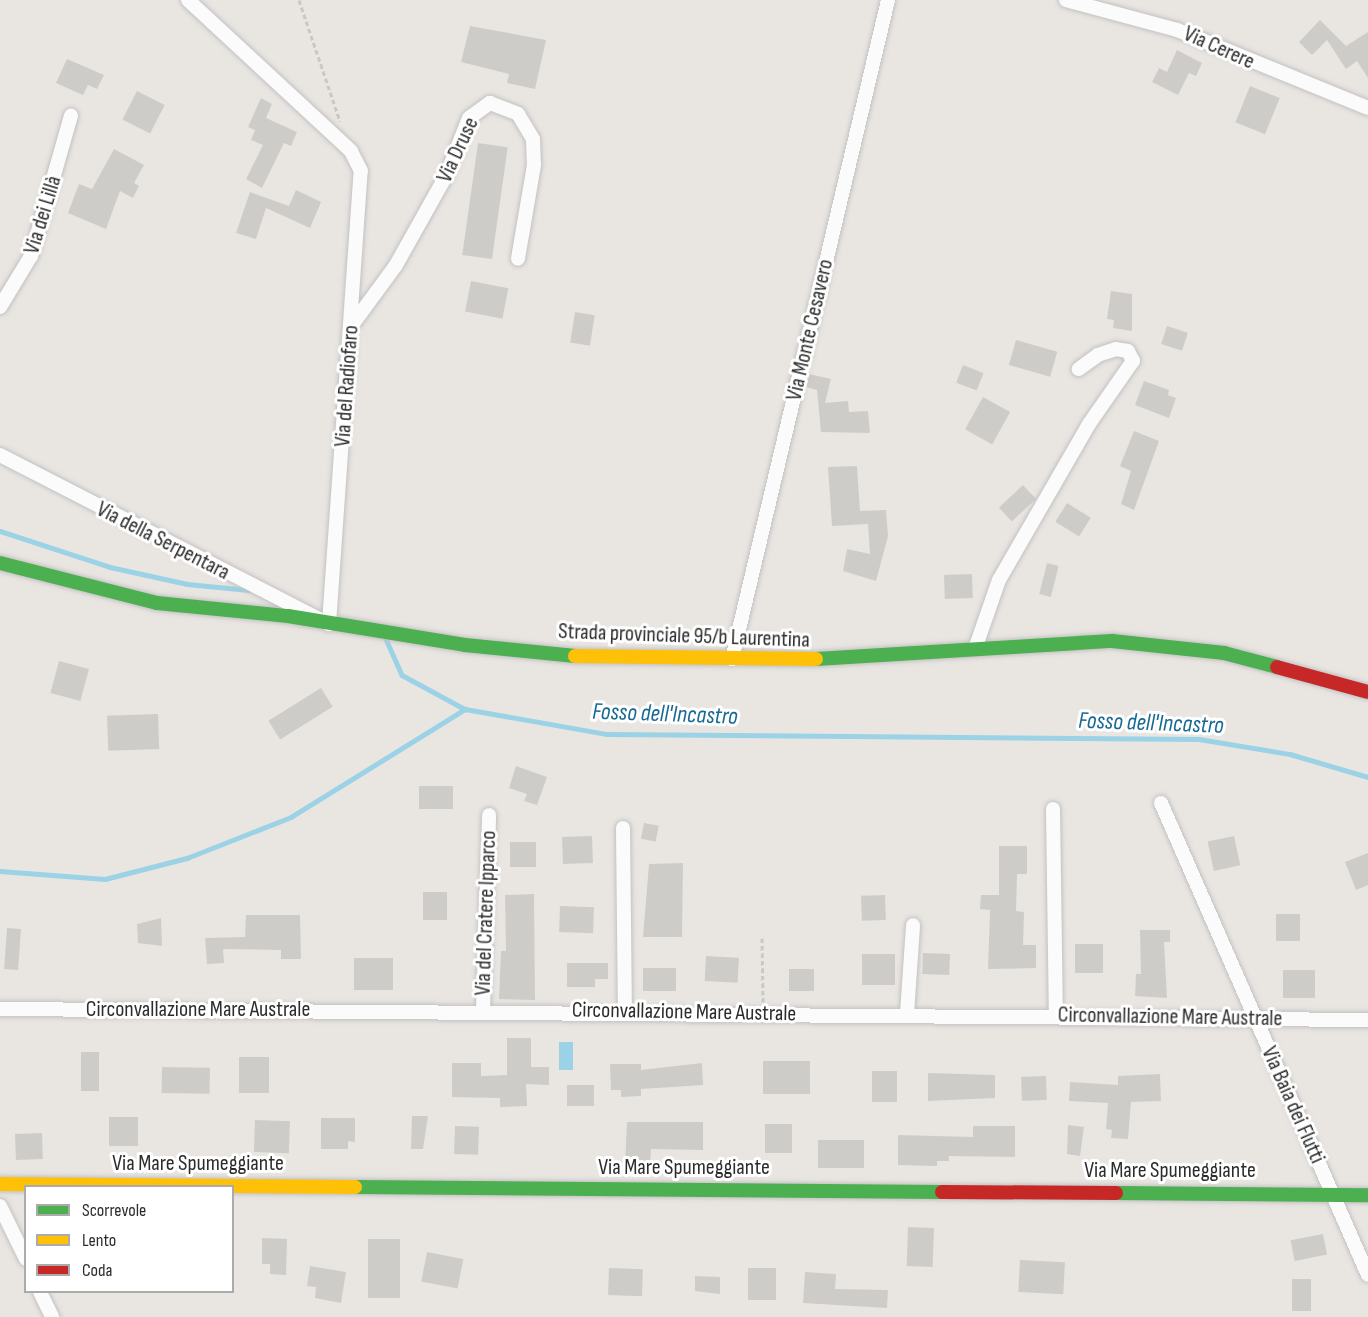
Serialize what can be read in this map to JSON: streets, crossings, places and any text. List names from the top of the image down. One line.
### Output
{"streets":{"main road":["Strada provinciale 95/b Laurentina","Via Mare Spumeggiante"],"street":["Via Cerere","Via Druse","Via dei Lillà","Via Monte Cesavero","Via del Radiofaro","Via della Serpentara","Via del Cratere Ipparco","Circonvallazione Mare Australe","Via Baia dei Flutti"]},"crossings":[["Via Druse","Via del Radiofaro"],["Via Monte Cesavero","Strada provinciale 95/b Laurentina"],["Via del Radiofaro","Via della Serpentara"],["Via del Radiofaro","Strada provinciale 95/b Laurentina"],["Via della Serpentara","Strada provinciale 95/b Laurentina"],["Via del Cratere Ipparco","Circonvallazione Mare Australe"],["Circonvallazione Mare Australe","Via Baia dei Flutti"],["Via Baia dei Flutti","Via Mare Spumeggiante"]],"water":["Fosso dell'Incastro"],"legend":["Scorrevole","Lento","Coda"]}
